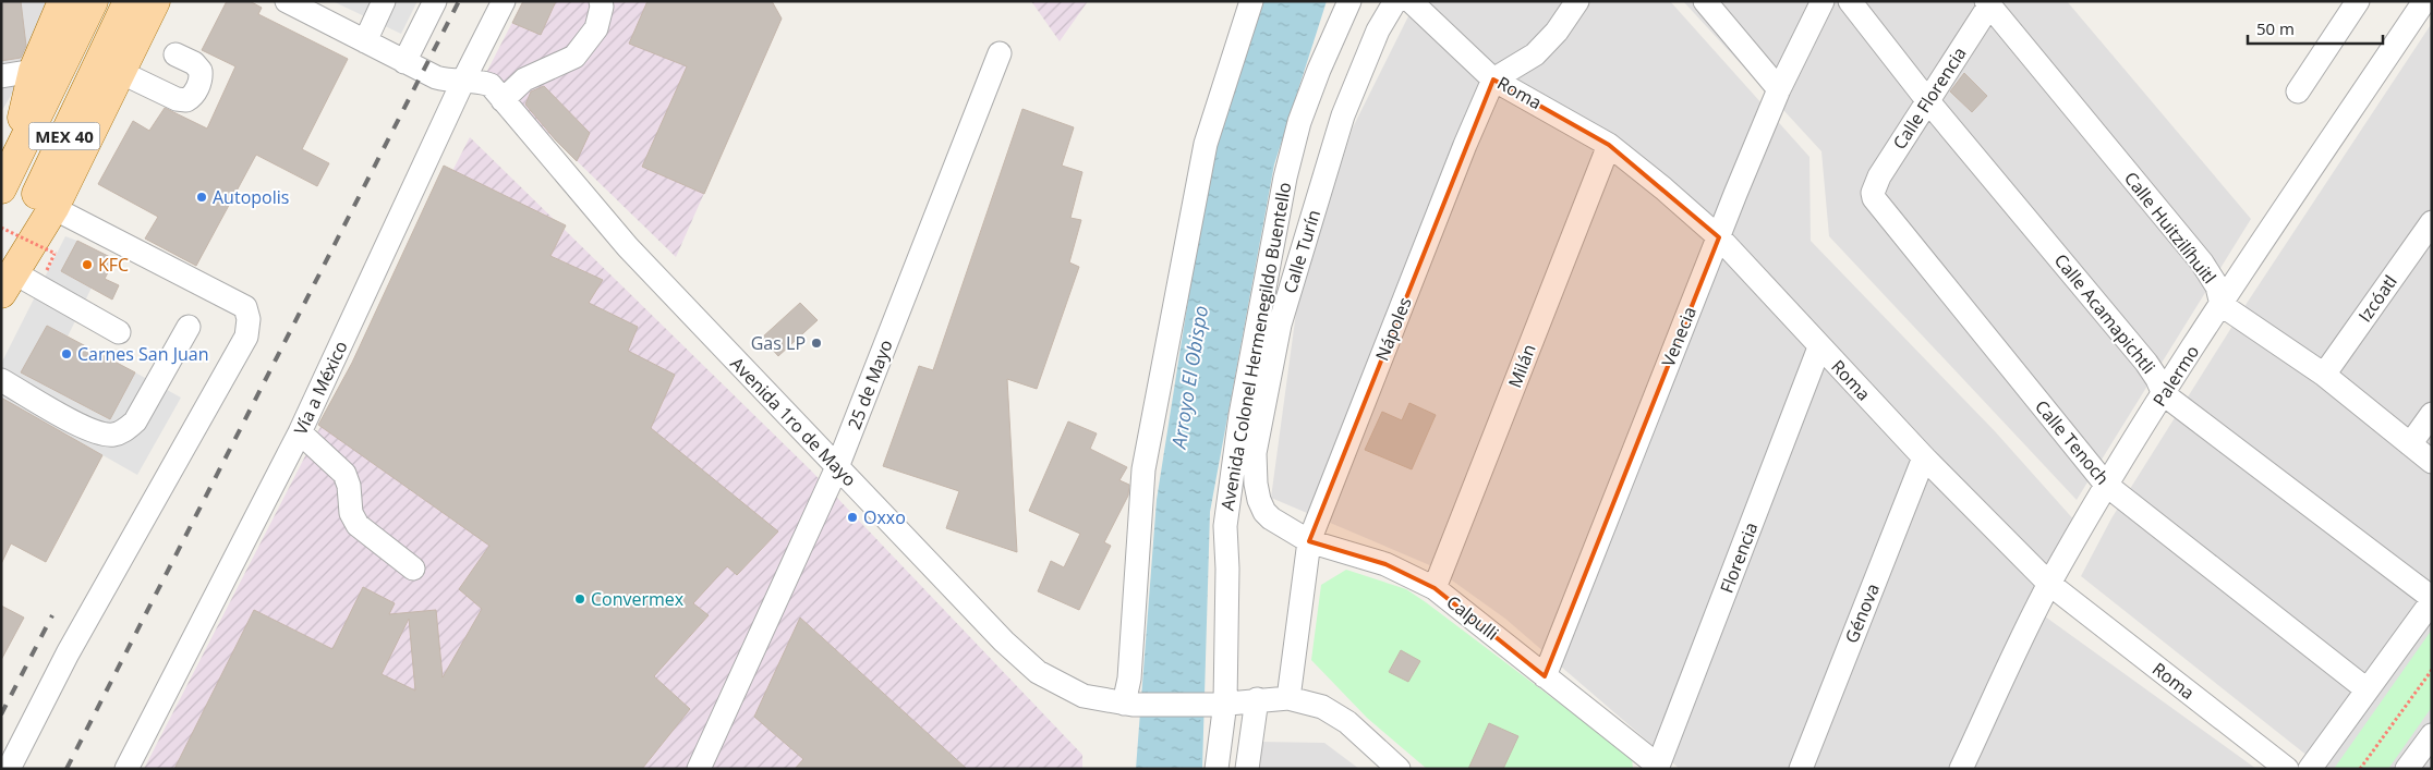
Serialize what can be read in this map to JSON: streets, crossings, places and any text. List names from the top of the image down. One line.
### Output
{"streets":{"main road":["MEX 40"],"street":["Roma","Calle Florencia","Calle Huitzilíhuitl","Calle Turín","Izcóatl","Calle Acamapichtli","Nápoles","Venecia","Avenida Colonel Hermenegildo Buentello","Milán","Palermo","25 de Mayo","Vía a México","Avenida 1ro de Mayo","Calle Tenoch","Florencia","Génova","Calpulli"]},"crossings":[["Roma","Nápoles"],["Roma","Venecia"],["Roma","Milán"],["Roma","Palermo"],["Roma","Florencia"],["Roma","Génova"],["Calle Florencia","Calle Huitzilíhuitl"],["Calle Florencia","Calle Acamapichtli"],["Calle Florencia","Calle Tenoch"],["Calle Huitzilíhuitl","Izcóatl"],["Calle Huitzilíhuitl","Palermo"],["Calle Turín","Calpulli"],["Calle Acamapichtli","Palermo"],["Nápoles","Avenida 1ro de Mayo"],["Nápoles","Calpulli"],["Venecia","Calpulli"],["Avenida Colonel Hermenegildo Buentello","Avenida 1ro de Mayo"],["Milán","Calpulli"],["Palermo","Calle Tenoch"],["25 de Mayo","Avenida 1ro de Mayo"],["Vía a México","Avenida 1ro de Mayo"],["Florencia","Calpulli"]],"water":["Arroyo El Obispo"],"places":["Autopolis","KFC","Gas LP","Carnes San Juan","Oxxo","Convermex"],"scale_bar":"50 m"}
